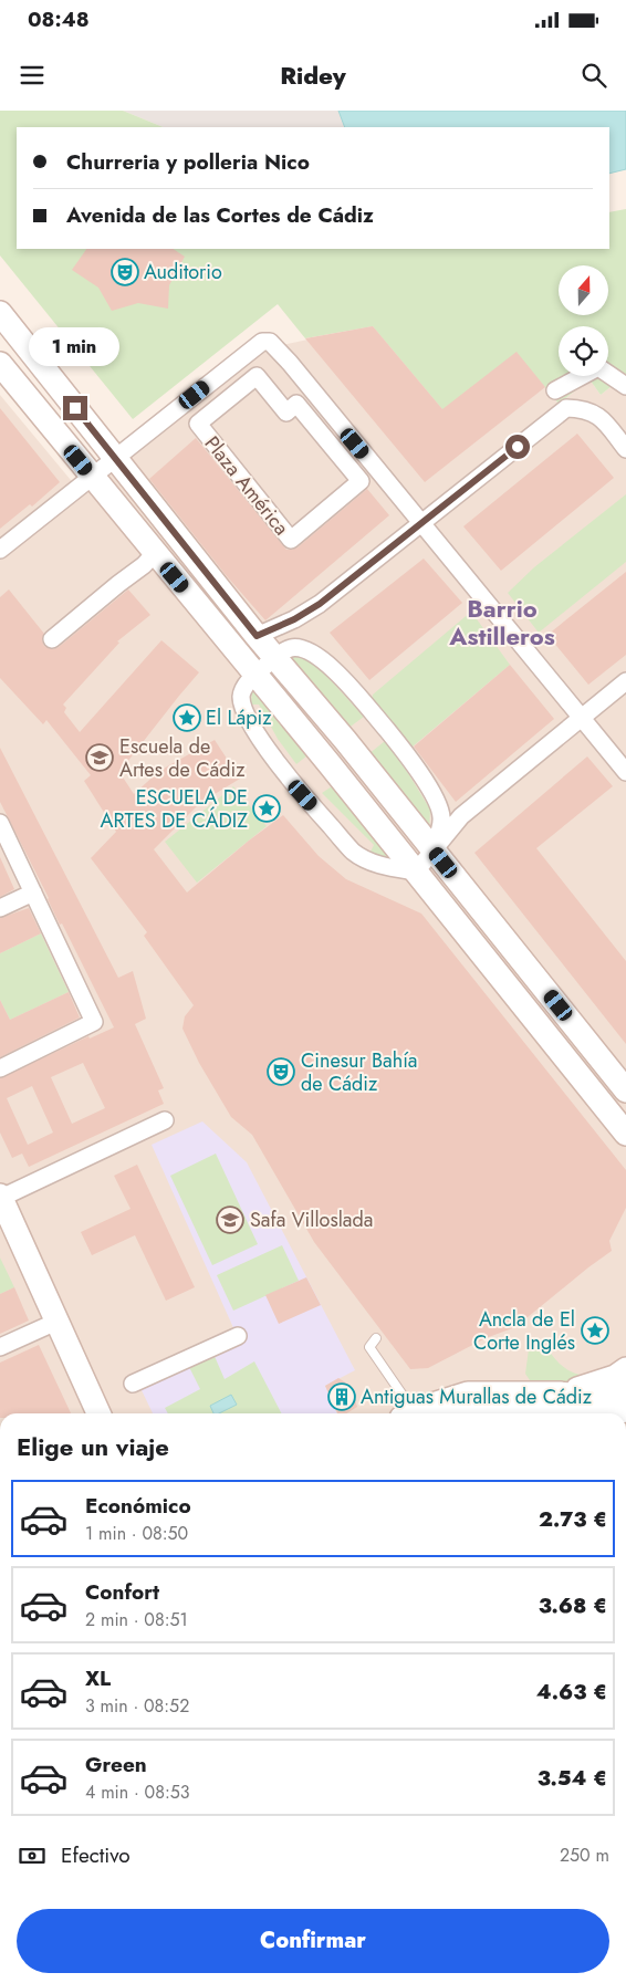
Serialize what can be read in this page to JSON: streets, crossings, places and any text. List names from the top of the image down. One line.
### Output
{"streets":{"street":["Plaza América"]},"districts":["Barrio Astilleros"],"places":{"theatre":["Auditorio","Cinesur Bahía de Cádiz"],"place":["El Lápiz","ESCUELA DE ARTES DE CÁDIZ","Ancla de El Corte Inglés"],"school or university":["Escuela de Artes de Cádiz","Safa Villoslada"],"building":["Antiguas Murallas de Cádiz"]},"north":"top","page":{"status":"08:48","header":"Ridey","banner":["Churreria y polleria Nico","Avenida de las Cortes de Cádiz"],"bubble":"1 min","heading":"Elige un viaje","list":[{"name":"Económico","note":"1 min · 08:50","value":"2.73 €"},{"name":"Confort","note":"2 min · 08:51","value":"3.68 €"},{"name":"XL","note":"3 min · 08:52","value":"4.63 €"},{"name":"Green","note":"4 min · 08:53","value":"3.54 €"}],"pay":["Efectivo","250 m"],"buttons":"Confirmar"}}
